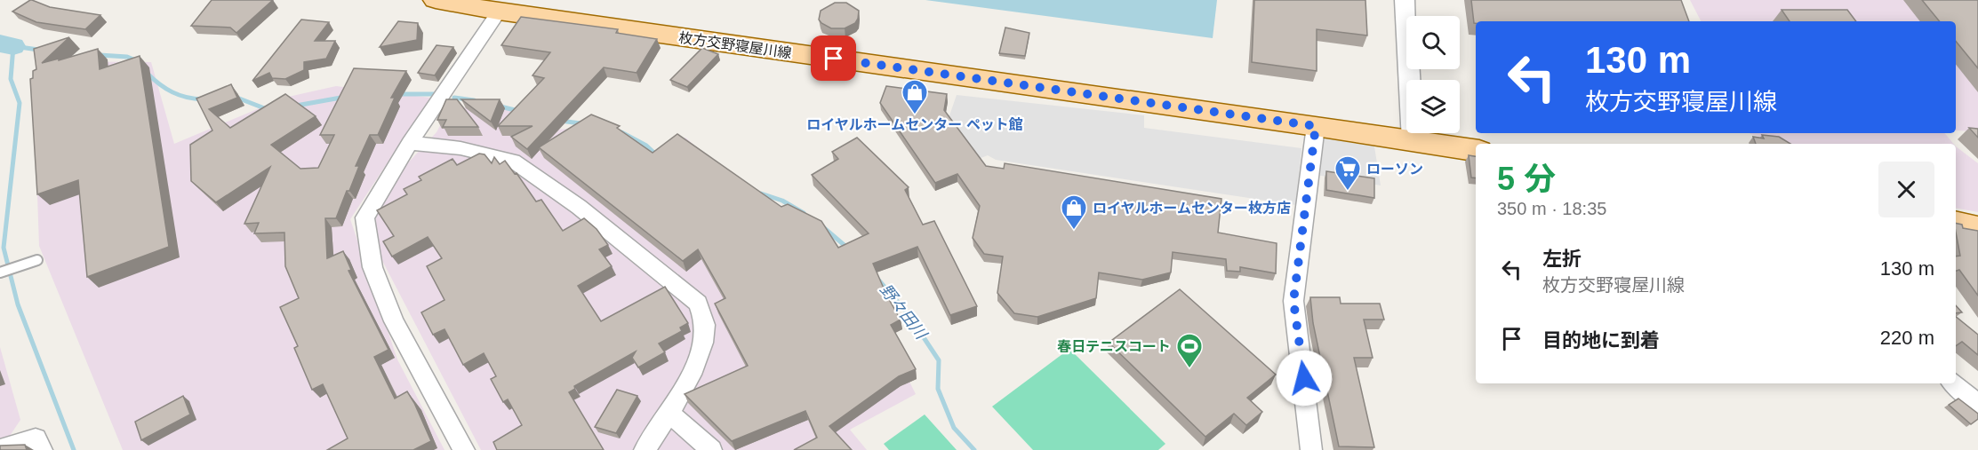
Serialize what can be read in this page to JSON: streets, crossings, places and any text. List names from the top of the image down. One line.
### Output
{"streets":{"main road":["枚方交野寝屋川線"]},"water":["野々田川"],"places":{"shop":["ロイヤルホームセンター ペット館","ロイヤルホームセンター枚方店"],"supermarket":["ローソン"],"sports":["春日テニスコート"]},"page":{"turn":["130 m","枚方交野寝屋川線"],"heading":["5 分","350 m · 18:35"],"list":[{"name":"左折","note":"枚方交野寝屋川線","value":"130 m"},{"name":"目的地に到着","value":"220 m"}]}}
